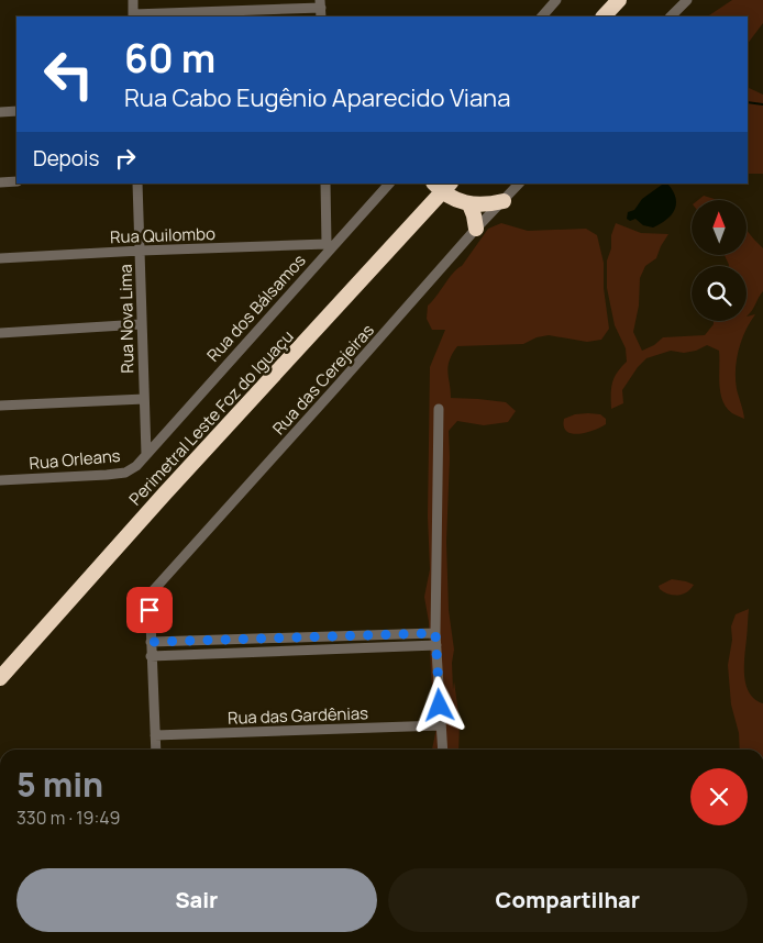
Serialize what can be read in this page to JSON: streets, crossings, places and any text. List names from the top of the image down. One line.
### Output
{"streets":{"highway":["Perimetral Leste Foz do Iguaçu"],"street":["Rua Quilombo","Rua dos Bálsamos","Rua Nova Lima","Rua das Cerejeiras","Rua Orleans","Rua das Gardênias"]},"crossings":[["Rua Quilombo","Rua dos Bálsamos"],["Rua Quilombo","Rua Nova Lima"],["Rua dos Bálsamos","Rua Nova Lima"],["Rua dos Bálsamos","Rua Orleans"],["Rua Nova Lima","Rua Orleans"]],"north":"top","page":{"turn":["60 m","Rua Cabo Eugênio Aparecido Viana"],"then":"Depois","heading":["5 min","330 m · 19:49"],"buttons":["Sair","Compartilhar"]}}
